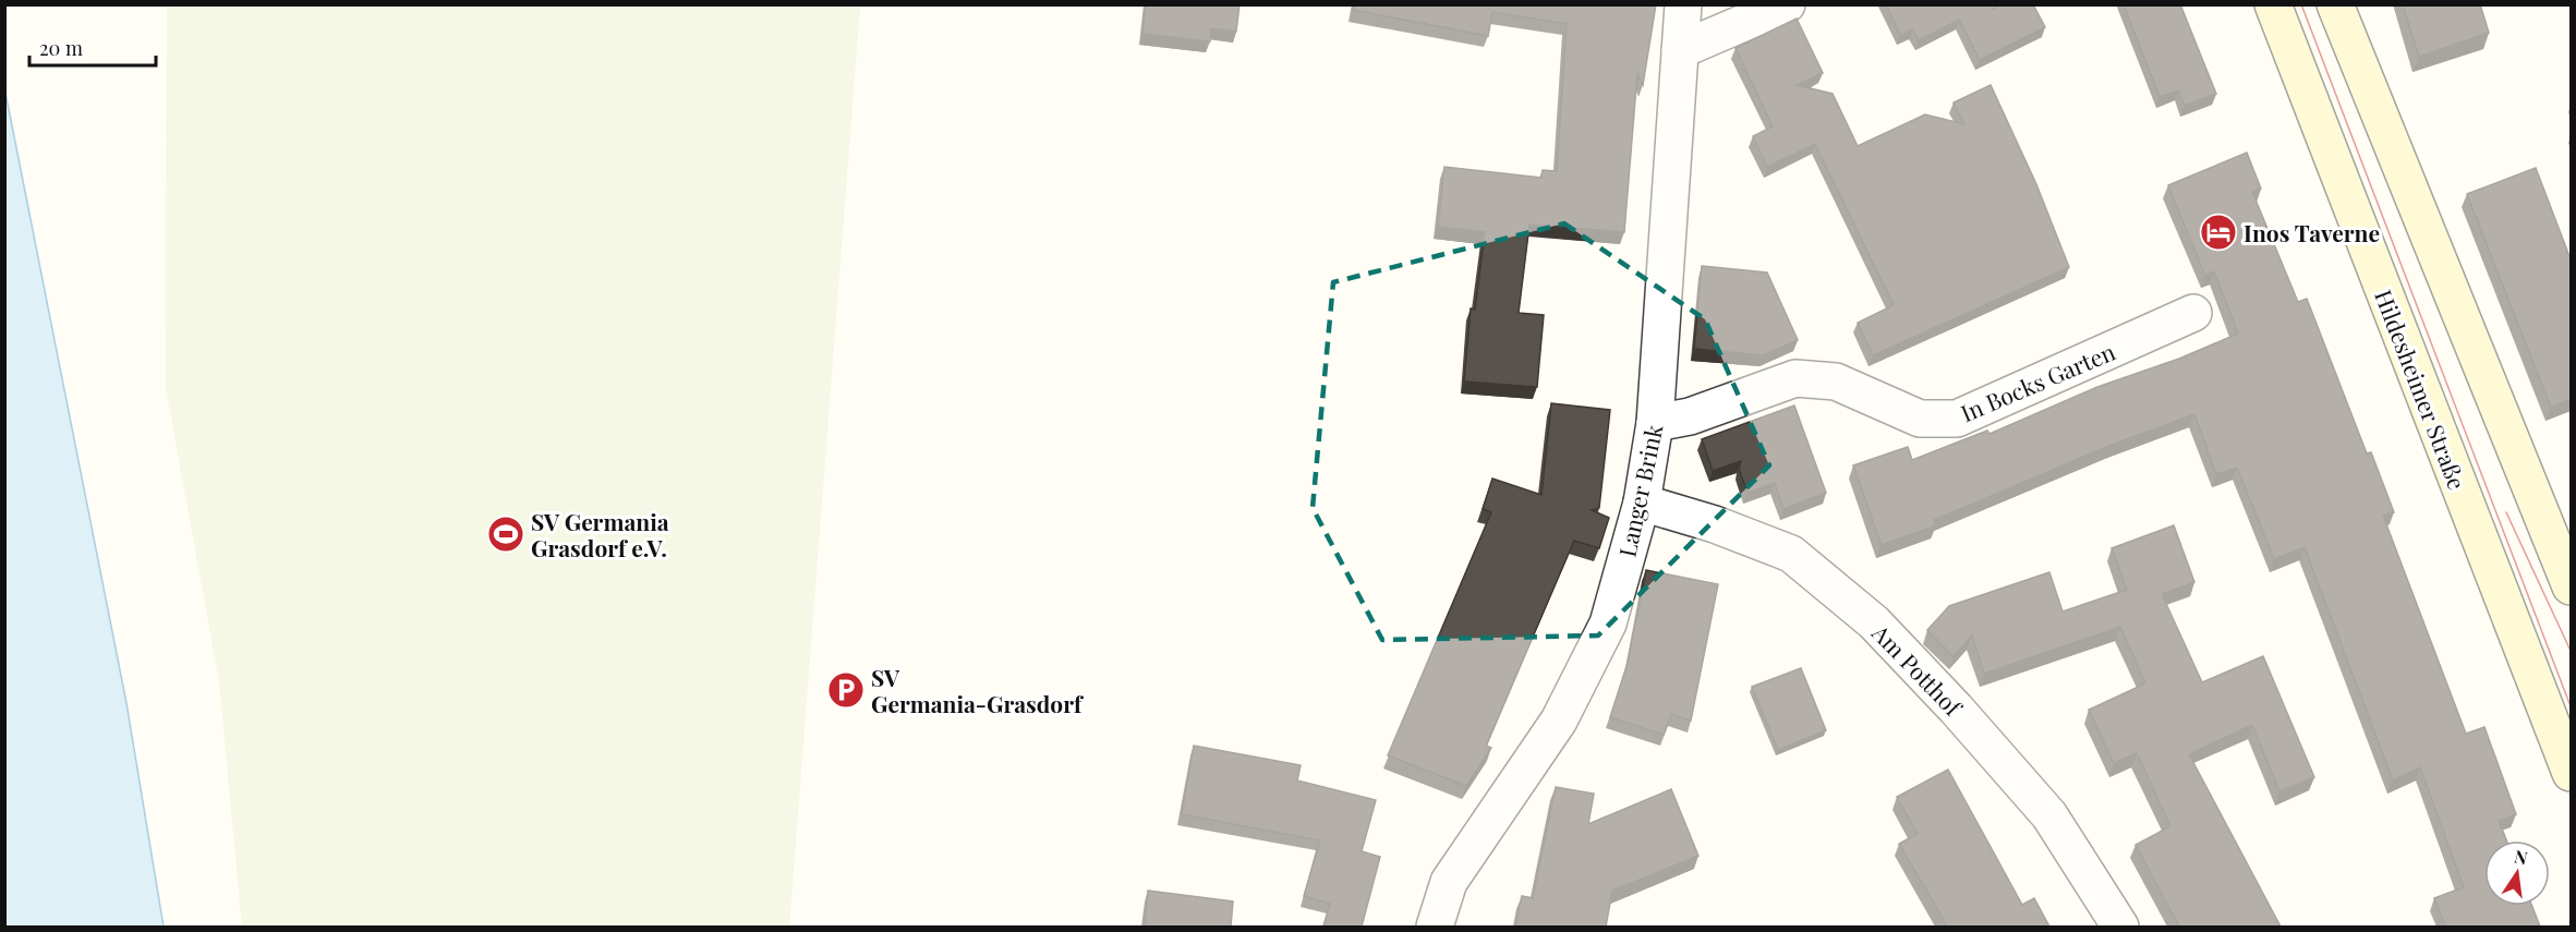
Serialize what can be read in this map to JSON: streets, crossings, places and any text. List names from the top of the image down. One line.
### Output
{"streets":{"street":["In Bocks Garten","Hildesheimer Straße","Langer Brink","Am Potthof"]},"crossings":[["In Bocks Garten","Langer Brink"],["Langer Brink","Am Potthof"]],"places":{"hotel":["Inos Taverne"],"sports":["SV Germania Grasdorf e.V."],"parking":["SV Germania-Grasdorf"]},"scale_bar":"20 m","north":"top"}
